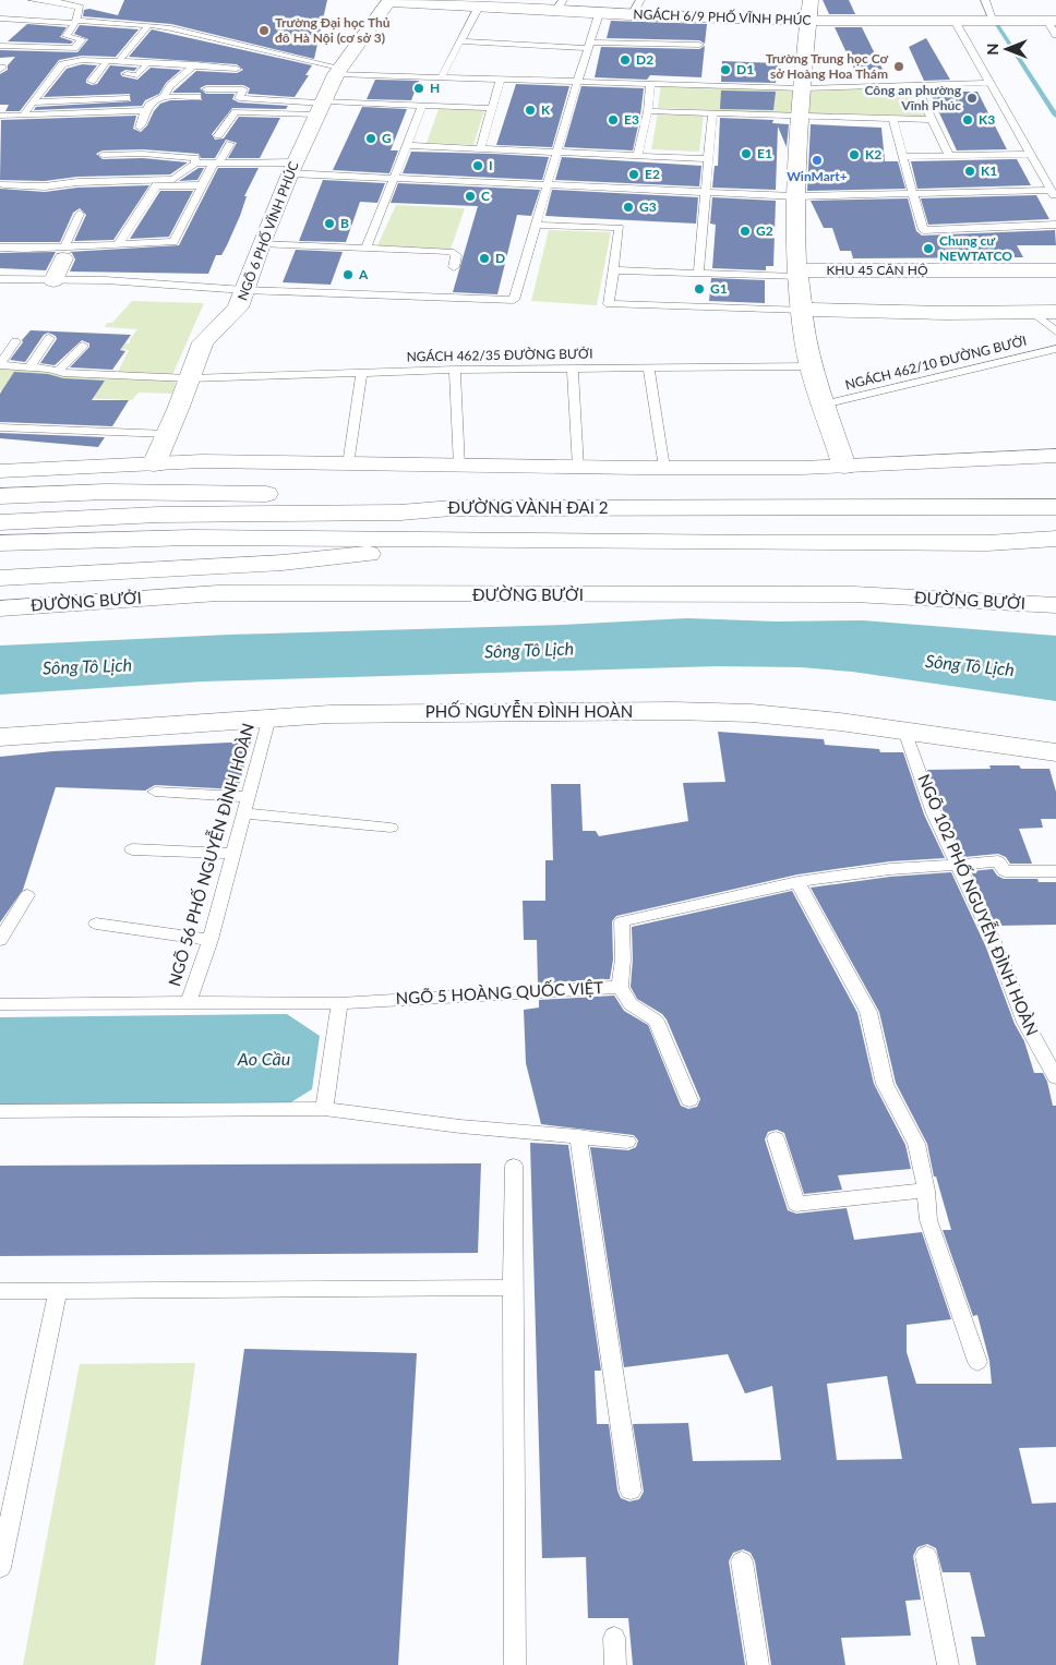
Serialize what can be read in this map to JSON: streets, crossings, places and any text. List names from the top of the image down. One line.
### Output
{"streets":{"main road":["NGÁCH 6/9 PHỐ VĨNH PHÚC","NGÕ 6 PHỐ VĨNH PHÚC","KHU 45 CĂN HỘ","ĐƯỜNG VÀNH ĐAI 2","ĐƯỜNG BƯỞI","PHỐ NGUYỄN ĐÌNH HOÀN"],"lane":["NGÁCH 462/35 ĐƯỜNG BƯỞI","NGÁCH 462/10 ĐƯỜNG BƯỞI","NGÕ 56 PHỐ NGUYỄN ĐÌNH HOÀN","NGÕ 102 PHỐ NGUYỄN ĐÌNH HOÀN","NGÕ 5 HOÀNG QUỐC VIỆT"]},"crossings":[["NGÁCH 6/9 PHỐ VĨNH PHÚC","NGÕ 6 PHỐ VĨNH PHÚC"],["NGÕ 6 PHỐ VĨNH PHÚC","NGÁCH 462/35 ĐƯỜNG BƯỞI"],["PHỐ NGUYỄN ĐÌNH HOÀN","NGÕ 56 PHỐ NGUYỄN ĐÌNH HOÀN"],["PHỐ NGUYỄN ĐÌNH HOÀN","NGÕ 102 PHỐ NGUYỄN ĐÌNH HOÀN"],["NGÕ 56 PHỐ NGUYỄN ĐÌNH HOÀN","NGÕ 5 HOÀNG QUỐC VIỆT"],["NGÕ 102 PHỐ NGUYỄN ĐÌNH HOÀN","NGÕ 5 HOÀNG QUỐC VIỆT"]],"water":["Sông Tô Lịch","Ao Cầu"],"places":["Trường Đại học Thủ đô Hà Nội (cơ sở 3)","D2","Trường Trung học Cơ sở Hoàng Hoa Thám","D1","H","Công an phường Vĩnh Phúc","K","E3","K3","G","E1","K2","WinMart+","I","K1","E2","C","G3","B","G2","Chung cư NEWTATCO","D","A","G1"],"north":"left"}
